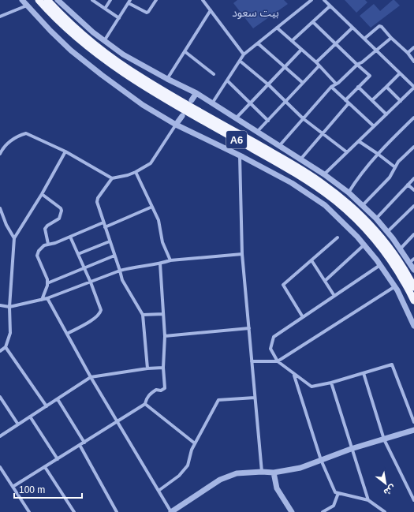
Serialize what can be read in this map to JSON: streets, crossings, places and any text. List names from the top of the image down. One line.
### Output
{"streets":{"highway":["A6"]},"parks":["بيت سعود"],"scale_bar":"100 m","north":"bottom right"}
